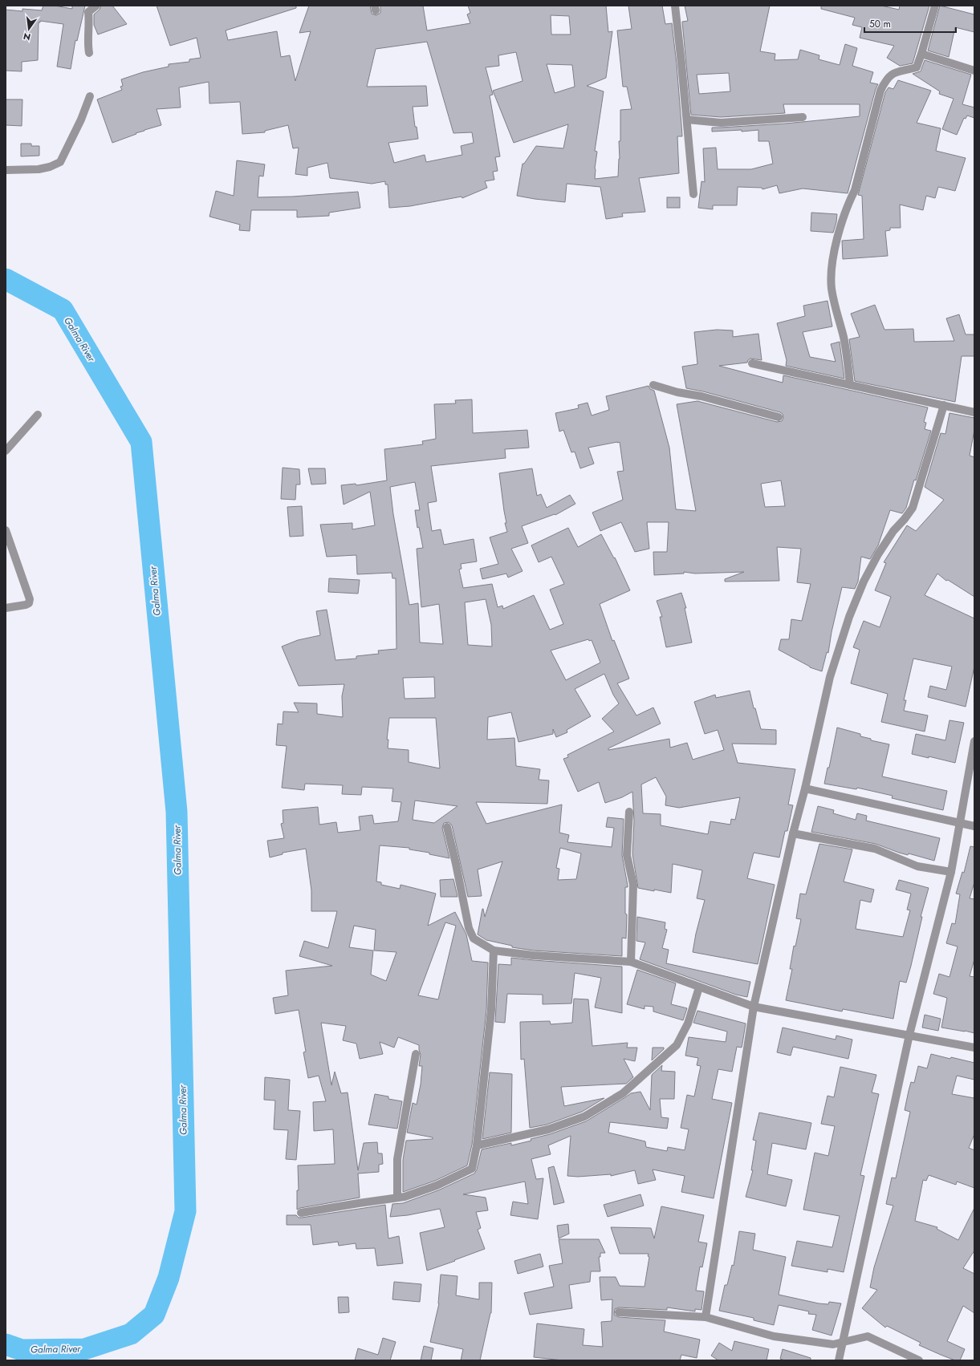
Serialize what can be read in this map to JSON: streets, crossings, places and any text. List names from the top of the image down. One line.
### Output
{"water":["Galma River"],"scale_bar":"50 m","north":"bottom"}
